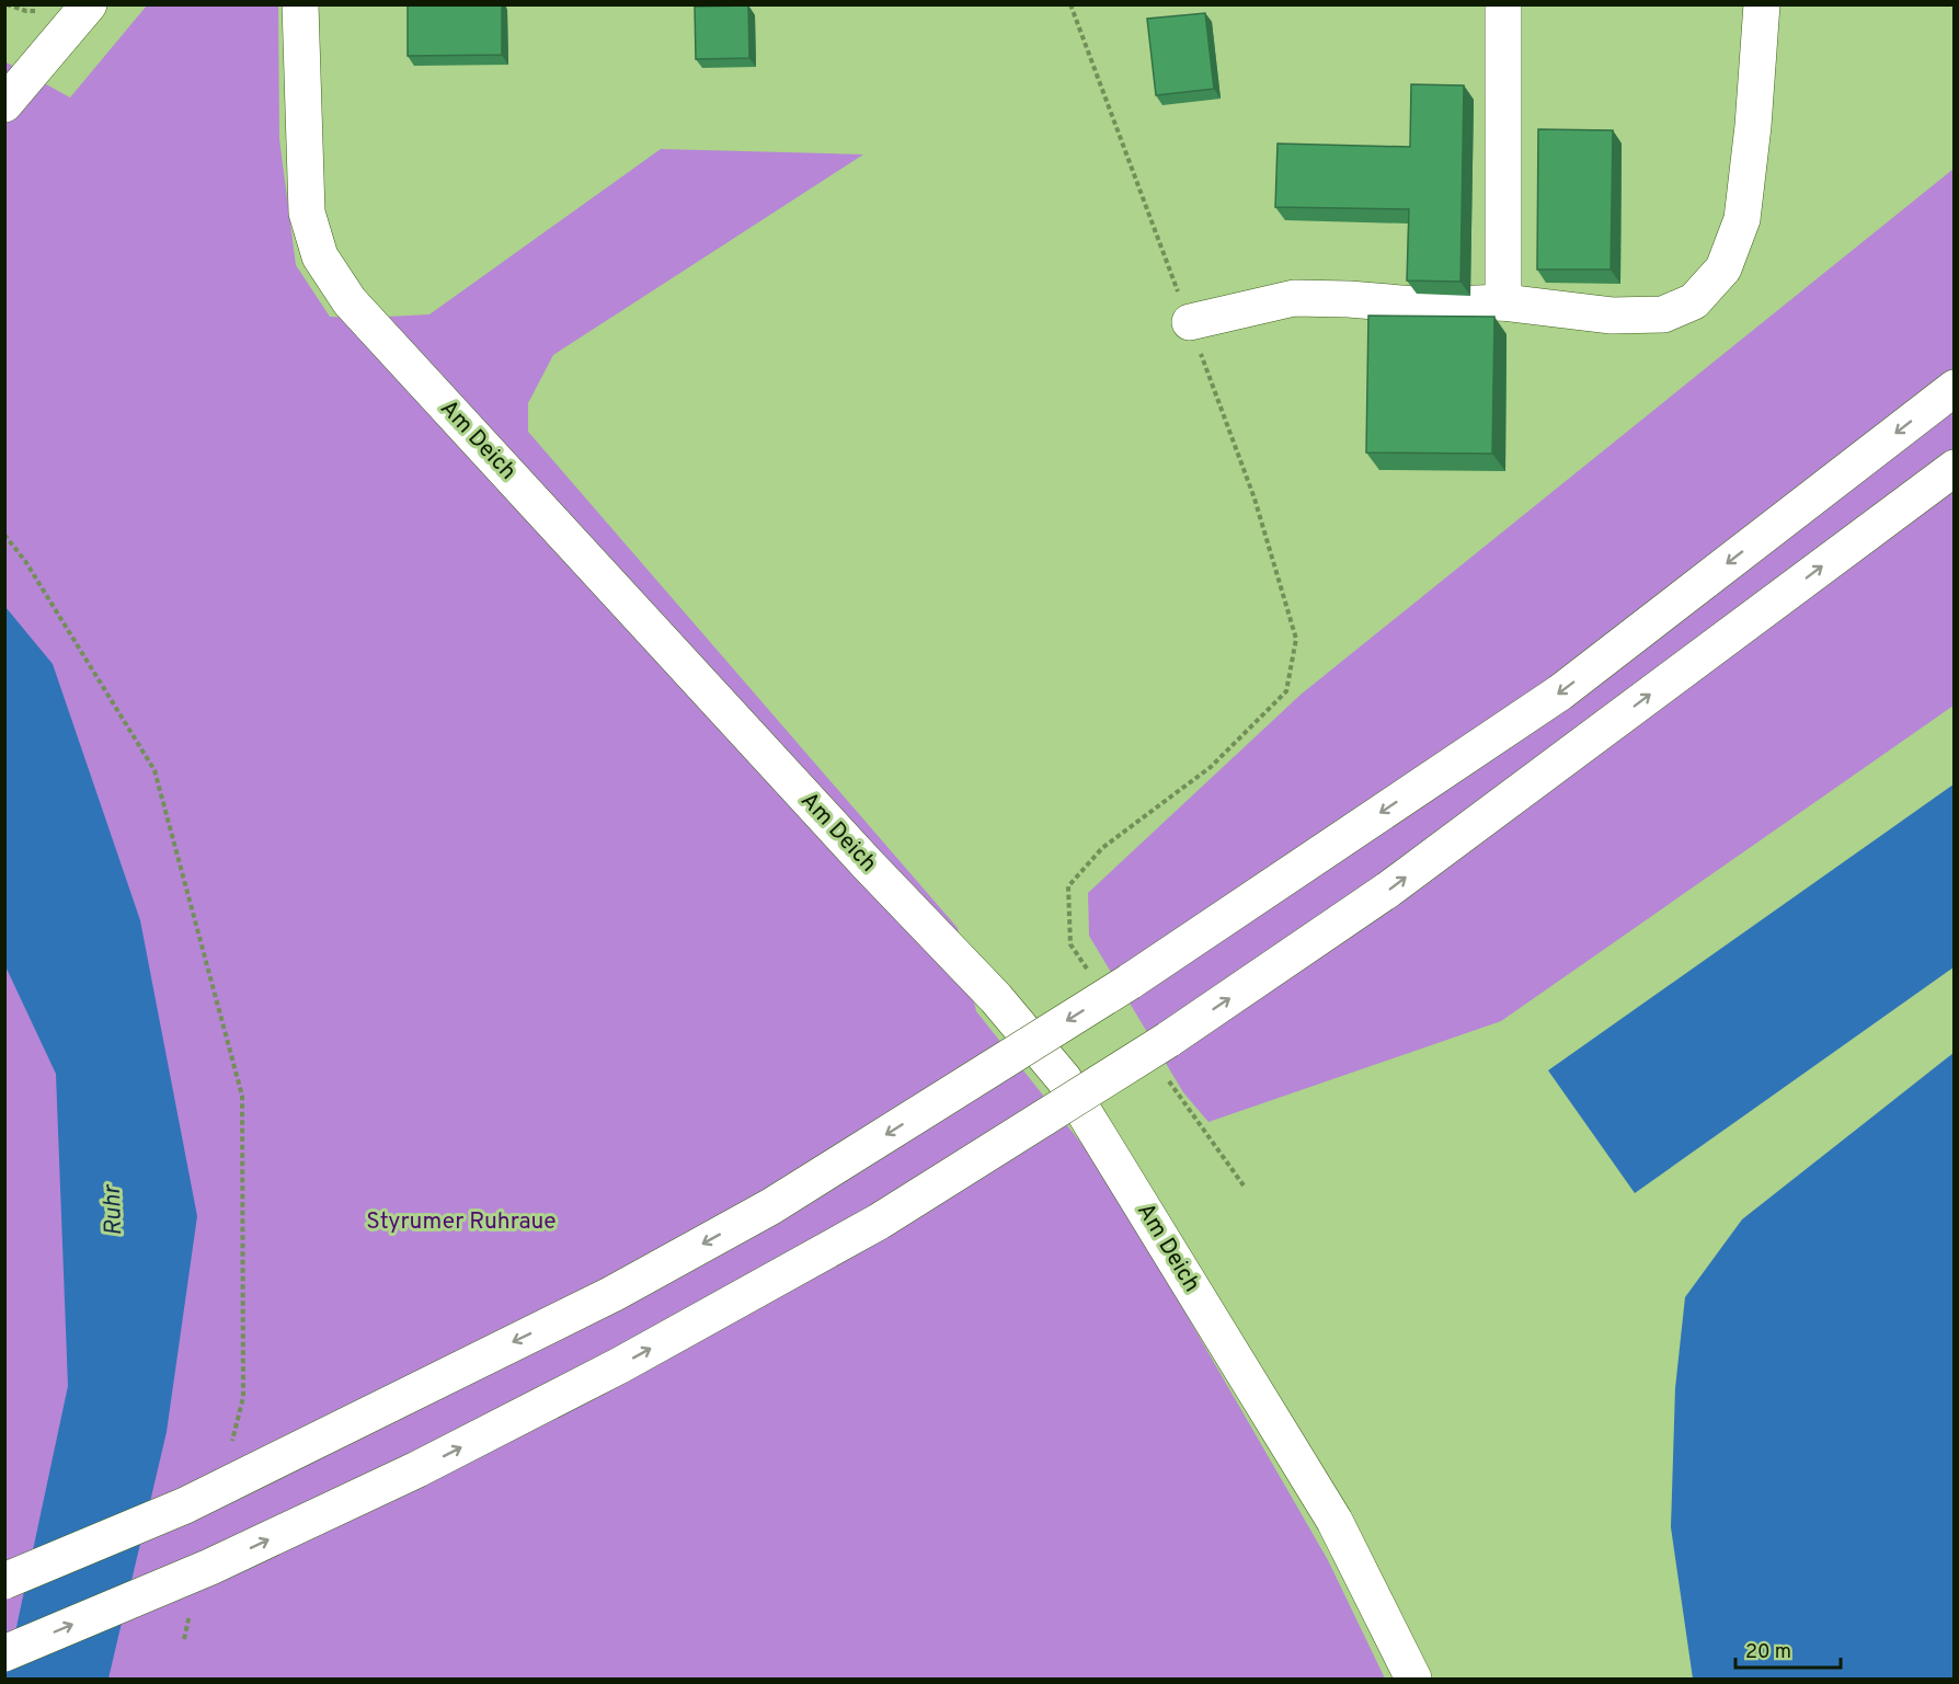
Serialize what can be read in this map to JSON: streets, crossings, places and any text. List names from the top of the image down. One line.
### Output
{"streets":{"main road":["Am Deich"]},"water":["Ruhr"],"parks":["Styrumer Ruhraue"],"scale_bar":"20 m"}
